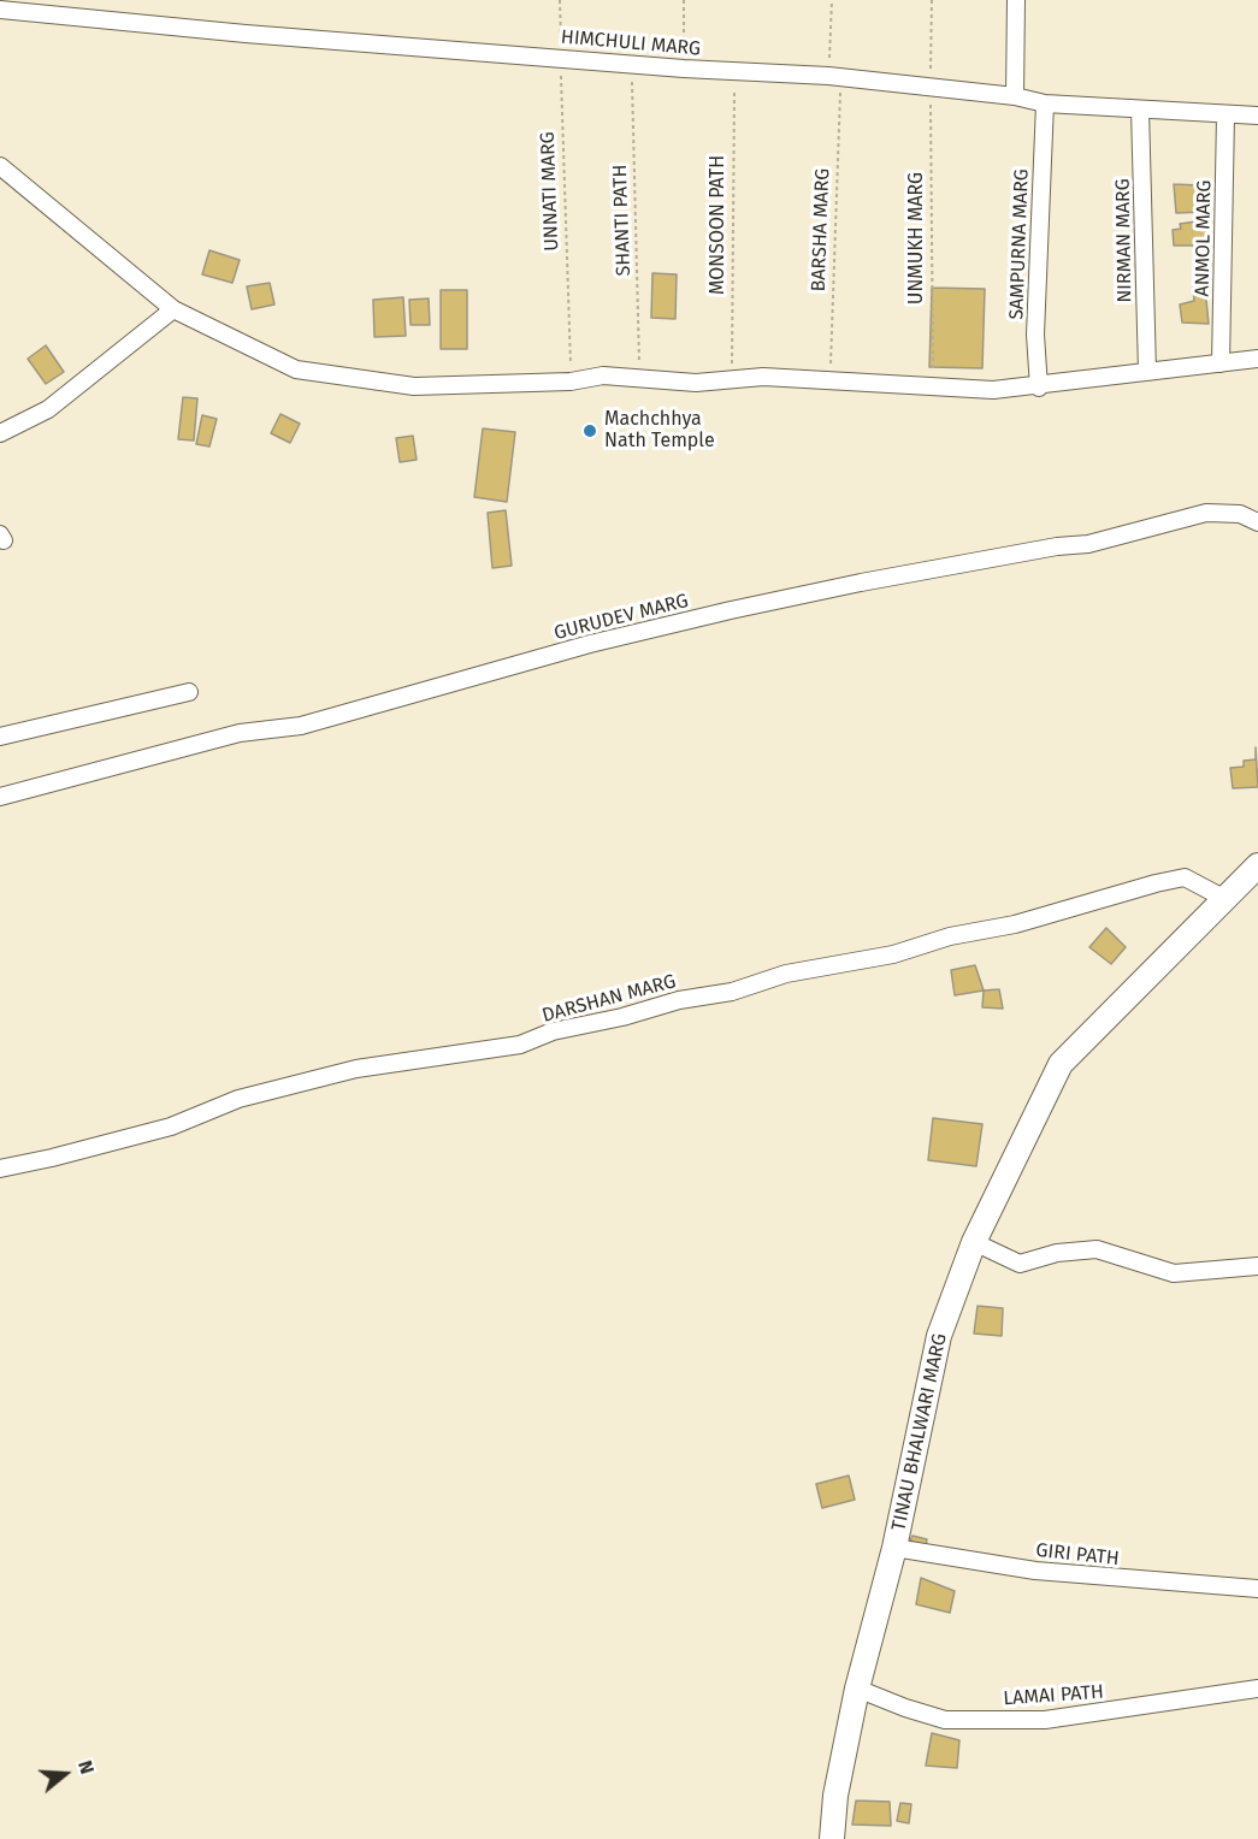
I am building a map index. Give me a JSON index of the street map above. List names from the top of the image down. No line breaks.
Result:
{"streets":{"street":["HIMCHULI MARG","ANMOL MARG","NIRMAN MARG","SAMPURNA MARG","GURUDEV MARG","DARSHAN MARG","TINAU BHALWARI MARG","GIRI PATH","LAMAI PATH"],"path":["UNNATI MARG","SHANTI PATH","MONSOON PATH","BARSHA MARG","UNMUKH MARG"]},"crossings":[["HIMCHULI MARG","UNNATI MARG"],["HIMCHULI MARG","SHANTI PATH"],["HIMCHULI MARG","MONSOON PATH"],["HIMCHULI MARG","BARSHA MARG"],["HIMCHULI MARG","UNMUKH MARG"],["HIMCHULI MARG","ANMOL MARG"],["HIMCHULI MARG","NIRMAN MARG"],["HIMCHULI MARG","SAMPURNA MARG"],["DARSHAN MARG","TINAU BHALWARI MARG"],["TINAU BHALWARI MARG","GIRI PATH"],["TINAU BHALWARI MARG","LAMAI PATH"]],"places":["Machchhya Nath Temple"],"north":"right"}
